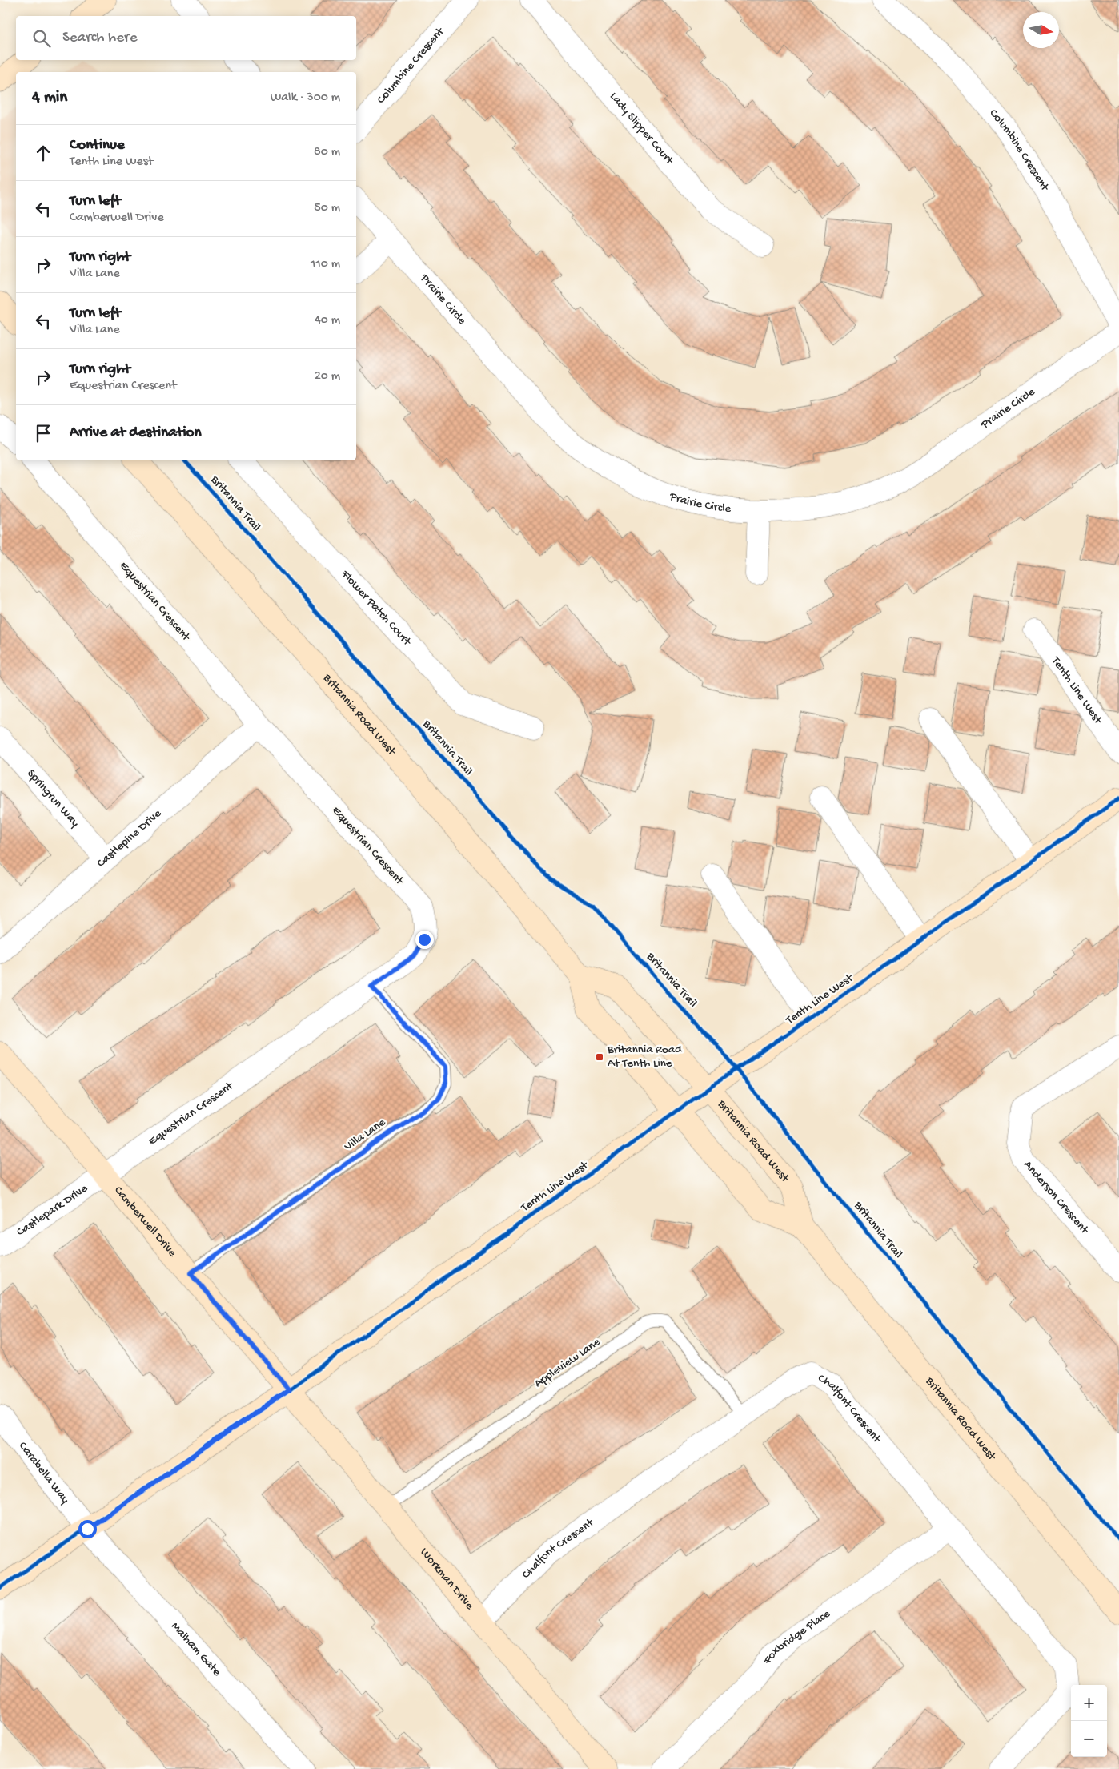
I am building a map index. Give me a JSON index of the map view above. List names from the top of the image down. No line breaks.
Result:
{"streets":{"street":["Columbine Crescent","Lady Slipper Court","Prairie Circle","Equestrian Crescent","Flower Patch Court","Tenth Line West","Britannia Road West","Springrun Way","Castlepine Drive","Anderson Crescent","Castlepark Drive","Camberwell Drive","Chalfont Crescent","Carabella Way","Workman Drive","Foxbridge Place","Malham Gate"],"lane":["Villa Lane","Appleview Lane"],"cycle path":["Britannia Trail"]},"crossings":[["Equestrian Crescent","Castlepine Drive"],["Equestrian Crescent","Villa Lane"],["Equestrian Crescent","Castlepark Drive"],["Equestrian Crescent","Camberwell Drive"],["Tenth Line West","Britannia Road West"],["Tenth Line West","Camberwell Drive"],["Tenth Line West","Carabella Way"],["Tenth Line West","Workman Drive"],["Tenth Line West","Malham Gate"],["Springrun Way","Castlepine Drive"],["Villa Lane","Camberwell Drive"],["Castlepark Drive","Camberwell Drive"],["Camberwell Drive","Workman Drive"],["Appleview Lane","Chalfont Crescent"],["Appleview Lane","Workman Drive"],["Chalfont Crescent","Workman Drive"],["Chalfont Crescent","Foxbridge Place"],["Carabella Way","Malham Gate"]],"places":{"transit":["Britannia Road At Tenth Line"]},"north":"right","page":{"search":"Search here","heading":["4 min","Walk · 300 m"],"list":[["Continue","Tenth Line West","80 m"],["Turn left","Camberwell Drive","50 m"],["Turn right","Villa Lane","110 m"],["Turn left","Villa Lane","40 m"],["Turn right","Equestrian Crescent","20 m"],"Arrive at destination"],"map_buttons":["+","−"]}}
